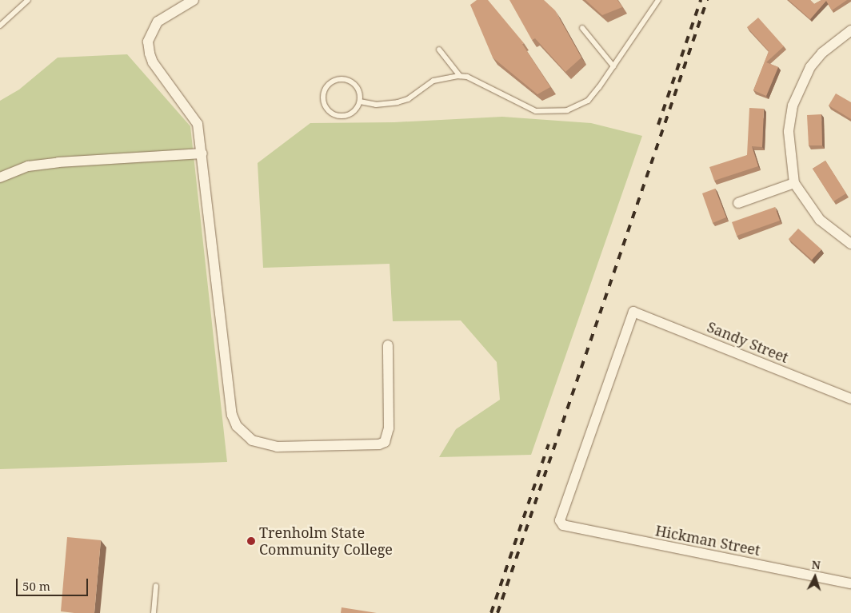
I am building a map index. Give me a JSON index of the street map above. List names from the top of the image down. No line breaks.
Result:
{"streets":{"street":["Sandy Street","Hickman Street"]},"crossings":[["Sandy Street","Hickman Street"]],"places":["Trenholm State Community College"],"scale_bar":"50 m","north":"top"}
